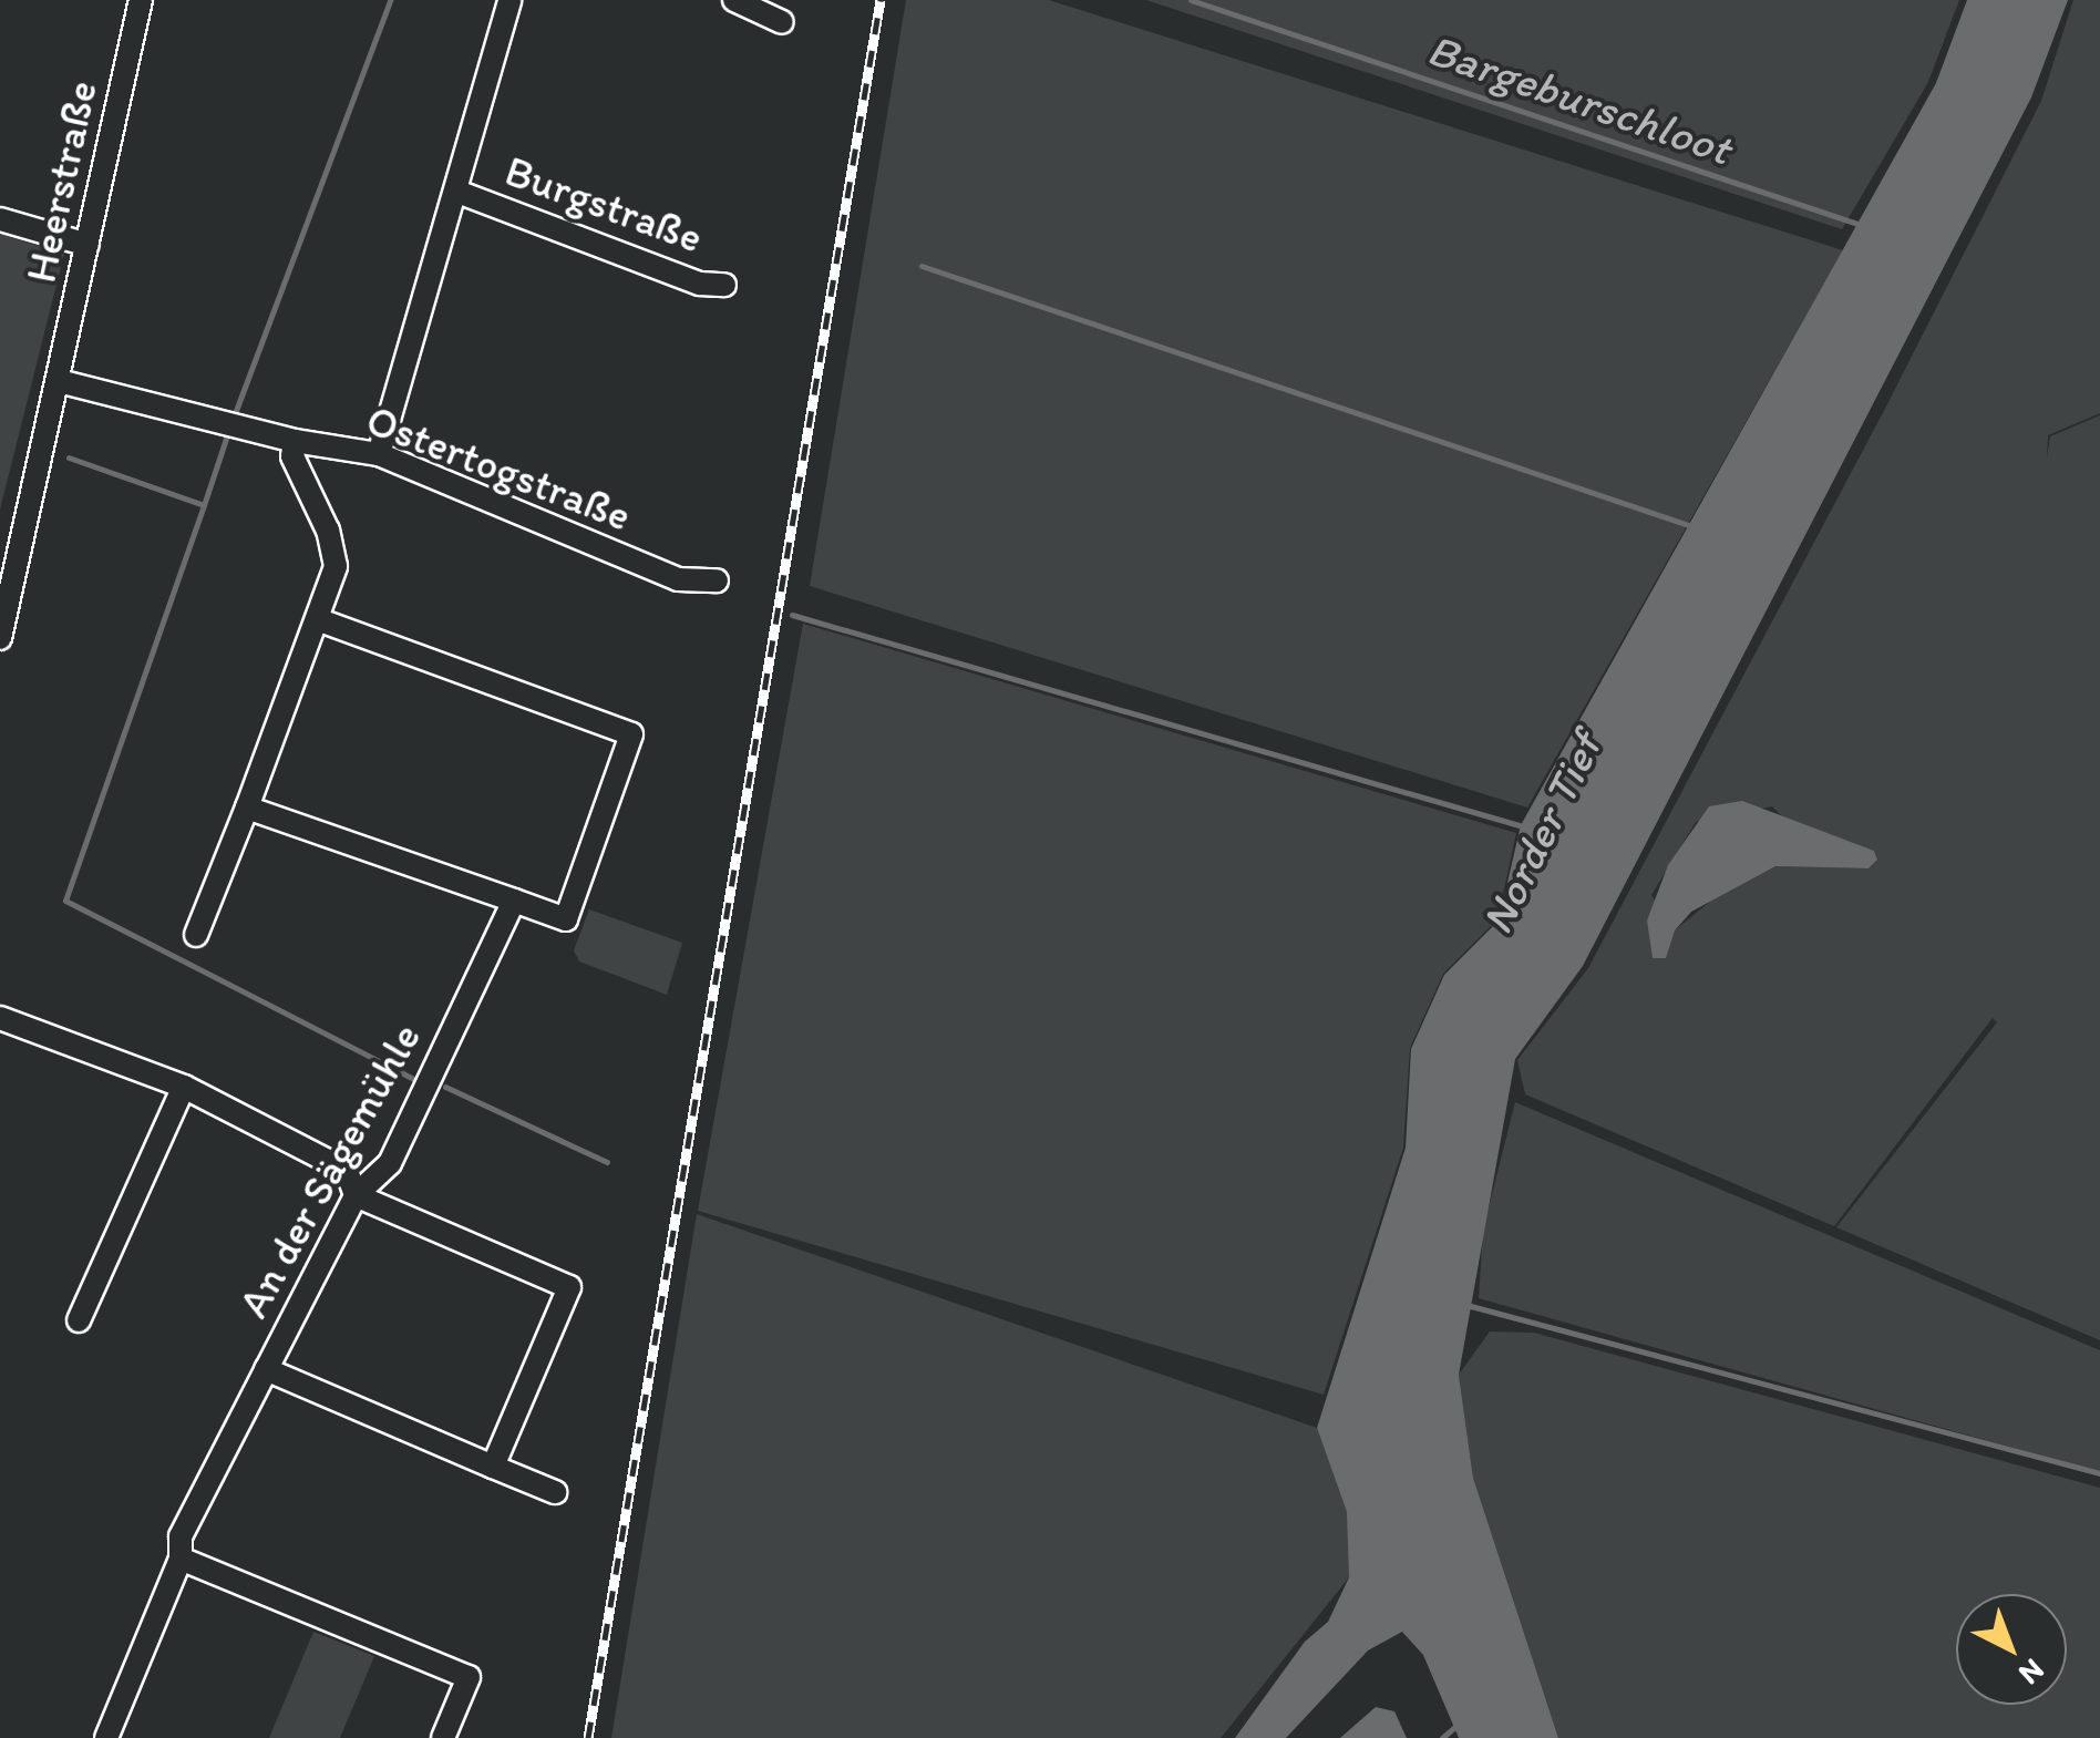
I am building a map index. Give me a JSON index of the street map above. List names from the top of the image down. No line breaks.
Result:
{"streets":{"street":["Heerstraße","Burgstraße","Ostertogstraße","An der Sägemühle"]},"crossings":[["Heerstraße","Ostertogstraße"]],"water":["Bargeburschloot","Norder Tief"],"north":"bottom right"}
